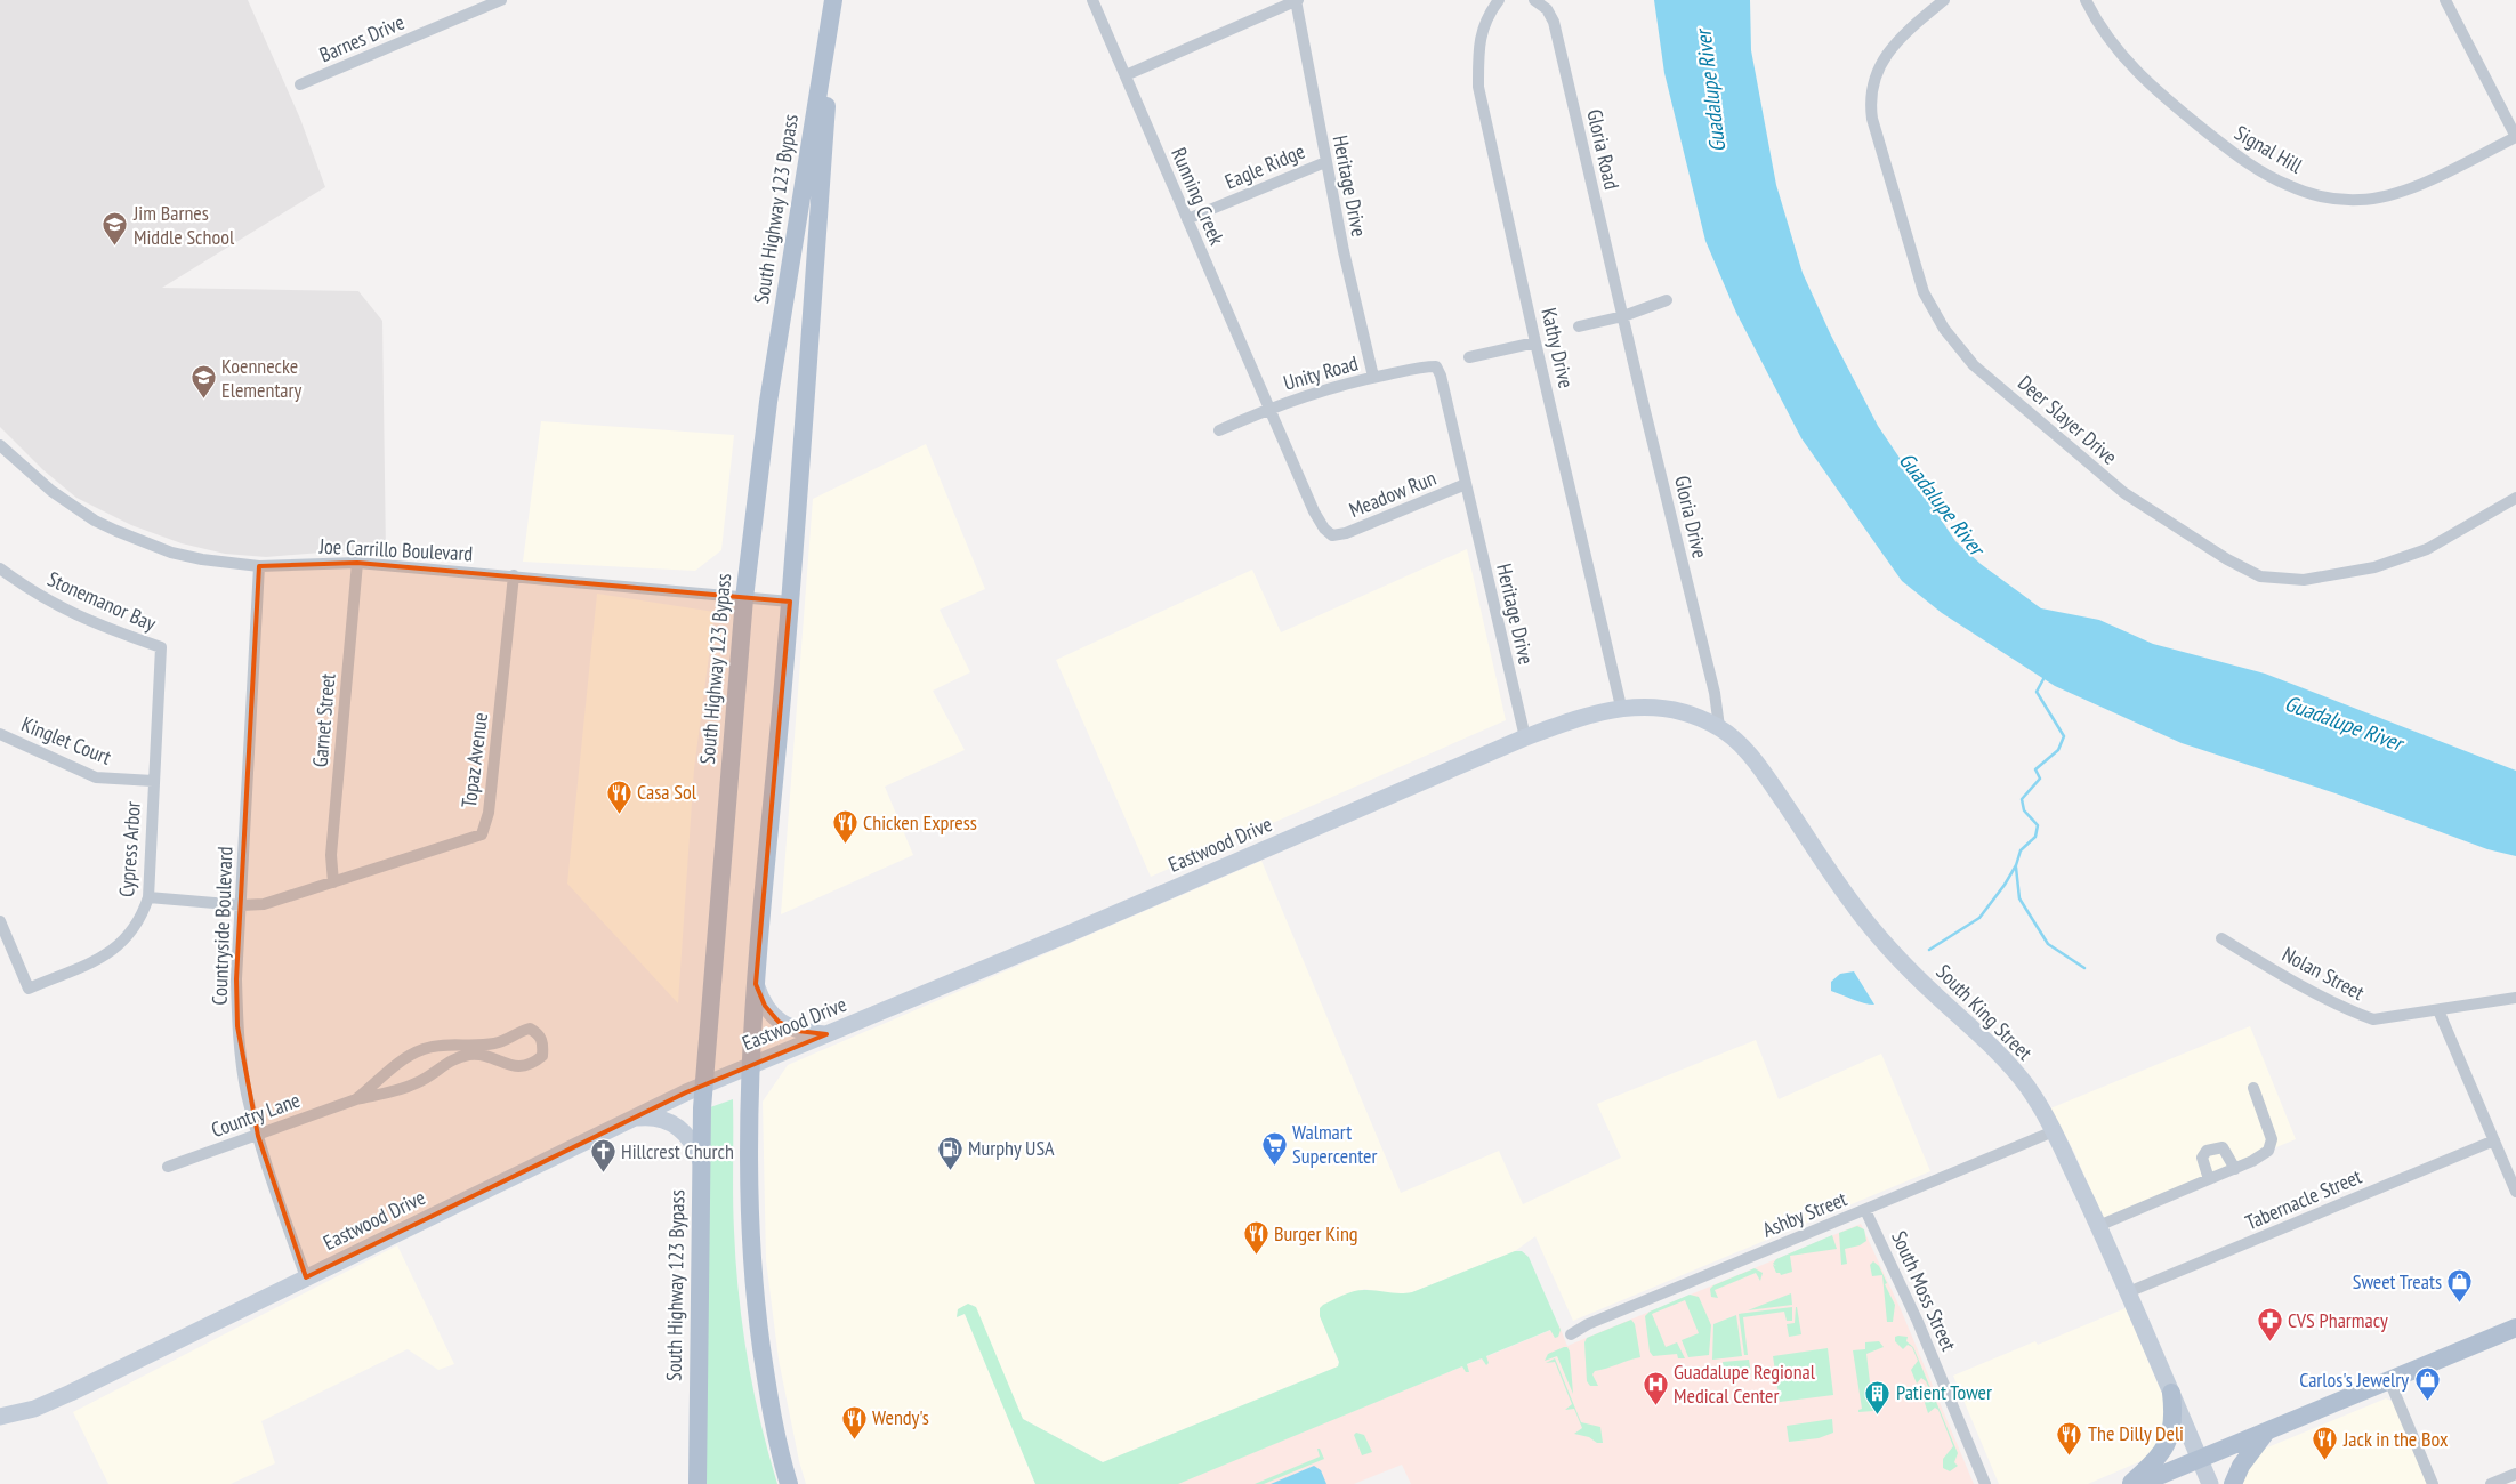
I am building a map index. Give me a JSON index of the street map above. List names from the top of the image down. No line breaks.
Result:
{"streets":{"main road":["South Highway 123 Bypass","Eastwood Drive","South King Street"],"street":["Barnes Drive","Gloria Road","Signal Hill","Eagle Ridge","Heritage Drive","Running Creek","Kathy Drive","Unity Road","Deer Slayer Drive","Meadow Run","Gloria Drive","Joe Carrillo Boulevard","Stonemanor Bay","Garnet Street","Kinglet Court","Topaz Avenue","Cypress Arbor","Countryside Boulevard","Nolan Street","Country Lane","Tabernacle Street","Ashby Street","South Moss Street"]},"crossings":[["Gloria Road","Gloria Drive"],["Eagle Ridge","Heritage Drive"],["Eagle Ridge","Running Creek"],["Heritage Drive","Unity Road"],["Heritage Drive","Meadow Run"],["Heritage Drive","Eastwood Drive"],["Running Creek","Unity Road"],["Running Creek","Meadow Run"],["South Highway 123 Bypass","Joe Carrillo Boulevard"],["South Highway 123 Bypass","Eastwood Drive"],["Kathy Drive","Eastwood Drive"],["Kathy Drive","South King Street"],["Gloria Drive","South King Street"],["Joe Carrillo Boulevard","Garnet Street"],["Joe Carrillo Boulevard","Topaz Avenue"],["Joe Carrillo Boulevard","Countryside Boulevard"],["Stonemanor Bay","Cypress Arbor"],["Garnet Street","Topaz Avenue"],["Kinglet Court","Cypress Arbor"],["Topaz Avenue","Cypress Arbor"],["Topaz Avenue","Countryside Boulevard"],["Eastwood Drive","Countryside Boulevard"],["Eastwood Drive","South King Street"],["Countryside Boulevard","Country Lane"],["South King Street","Tabernacle Street"],["South King Street","Ashby Street"],["Ashby Street","South Moss Street"]],"water":["Guadalupe River"],"places":{"school or university":["Jim Barnes Middle School","Koennecke Elementary"],"restaurant":["Casa Sol","Chicken Express","Burger King","Wendy's","The Dilly Deli","Jack in the Box"],"supermarket":["Walmart Supercenter"],"fuel station":["Murphy USA"],"church":["Hillcrest Church"],"shop":["Sweet Treats","Carlos's Jewelry"],"pharmacy":["CVS Pharmacy"],"hospital":["Guadalupe Regional Medical Center"],"building":["Patient Tower"]}}
